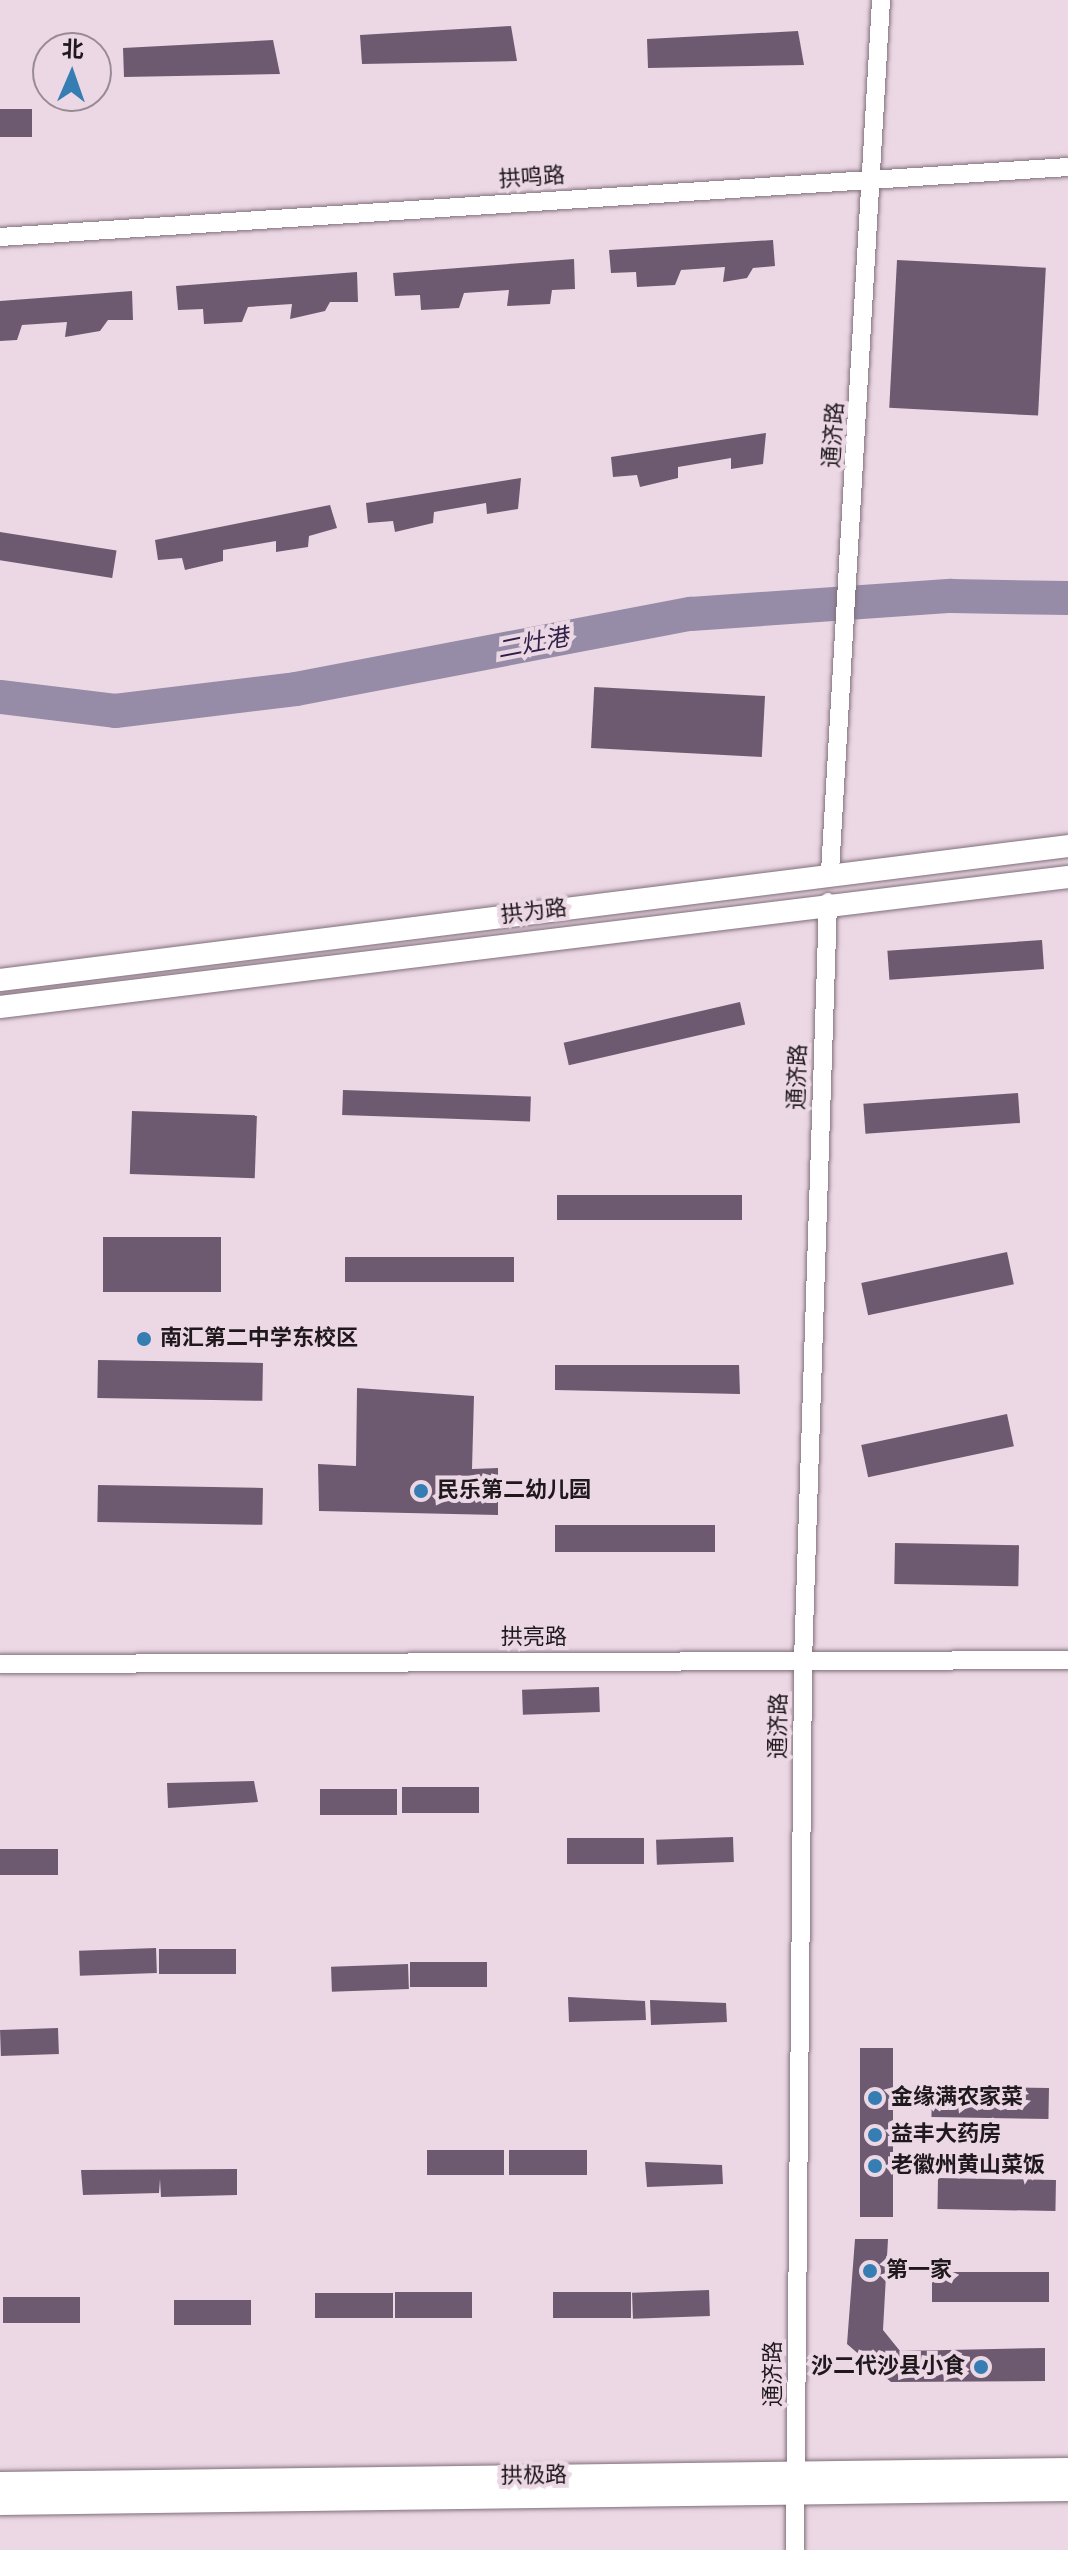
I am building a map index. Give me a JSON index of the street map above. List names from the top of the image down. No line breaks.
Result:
{"streets":{"main road":["拱为路","拱极路"],"street":["拱鸣路","通济路","拱亮路"]},"crossings":[["拱鸣路","通济路"],["通济路","拱为路"],["通济路","拱亮路"],["通济路","拱极路"]],"water":["二灶港"],"places":["南汇第二中学东校区","民乐第二幼儿园","金缘满农家菜","益丰大药房","老徽州黄山菜饭","第一家","沙二代沙县小食"],"north":"top"}
